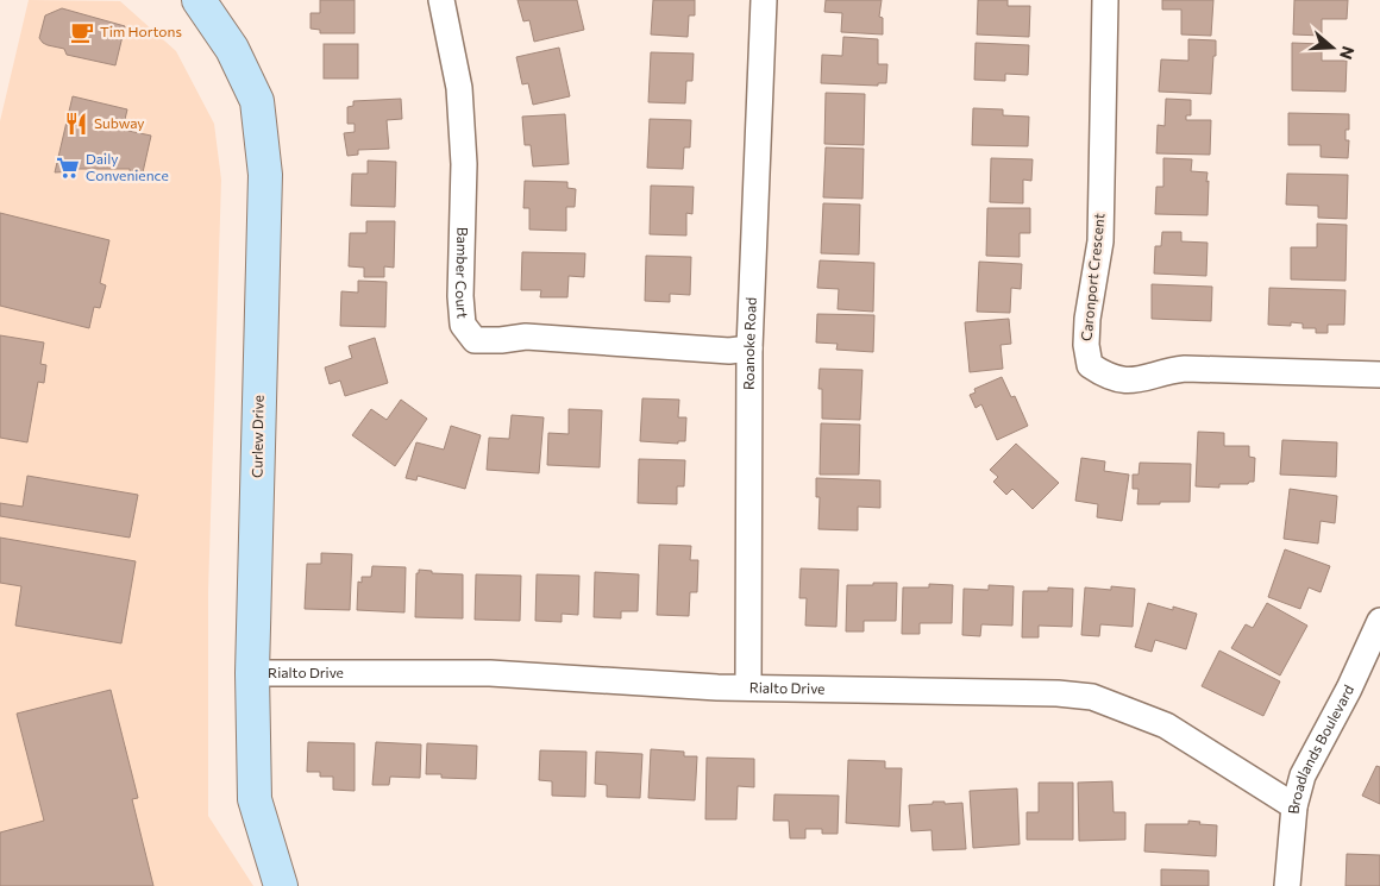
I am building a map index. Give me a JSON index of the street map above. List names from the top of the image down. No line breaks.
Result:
{"streets":{"street":["Bamber Court","Caronport Crescent","Roanoke Road","Curlew Drive","Rialto Drive","Broadlands Boulevard"]},"crossings":[["Bamber Court","Roanoke Road"],["Roanoke Road","Rialto Drive"],["Curlew Drive","Rialto Drive"],["Rialto Drive","Broadlands Boulevard"]],"places":{"cafe":["Tim Hortons"],"restaurant":["Subway"],"supermarket":["Daily Convenience"]},"north":"right"}
